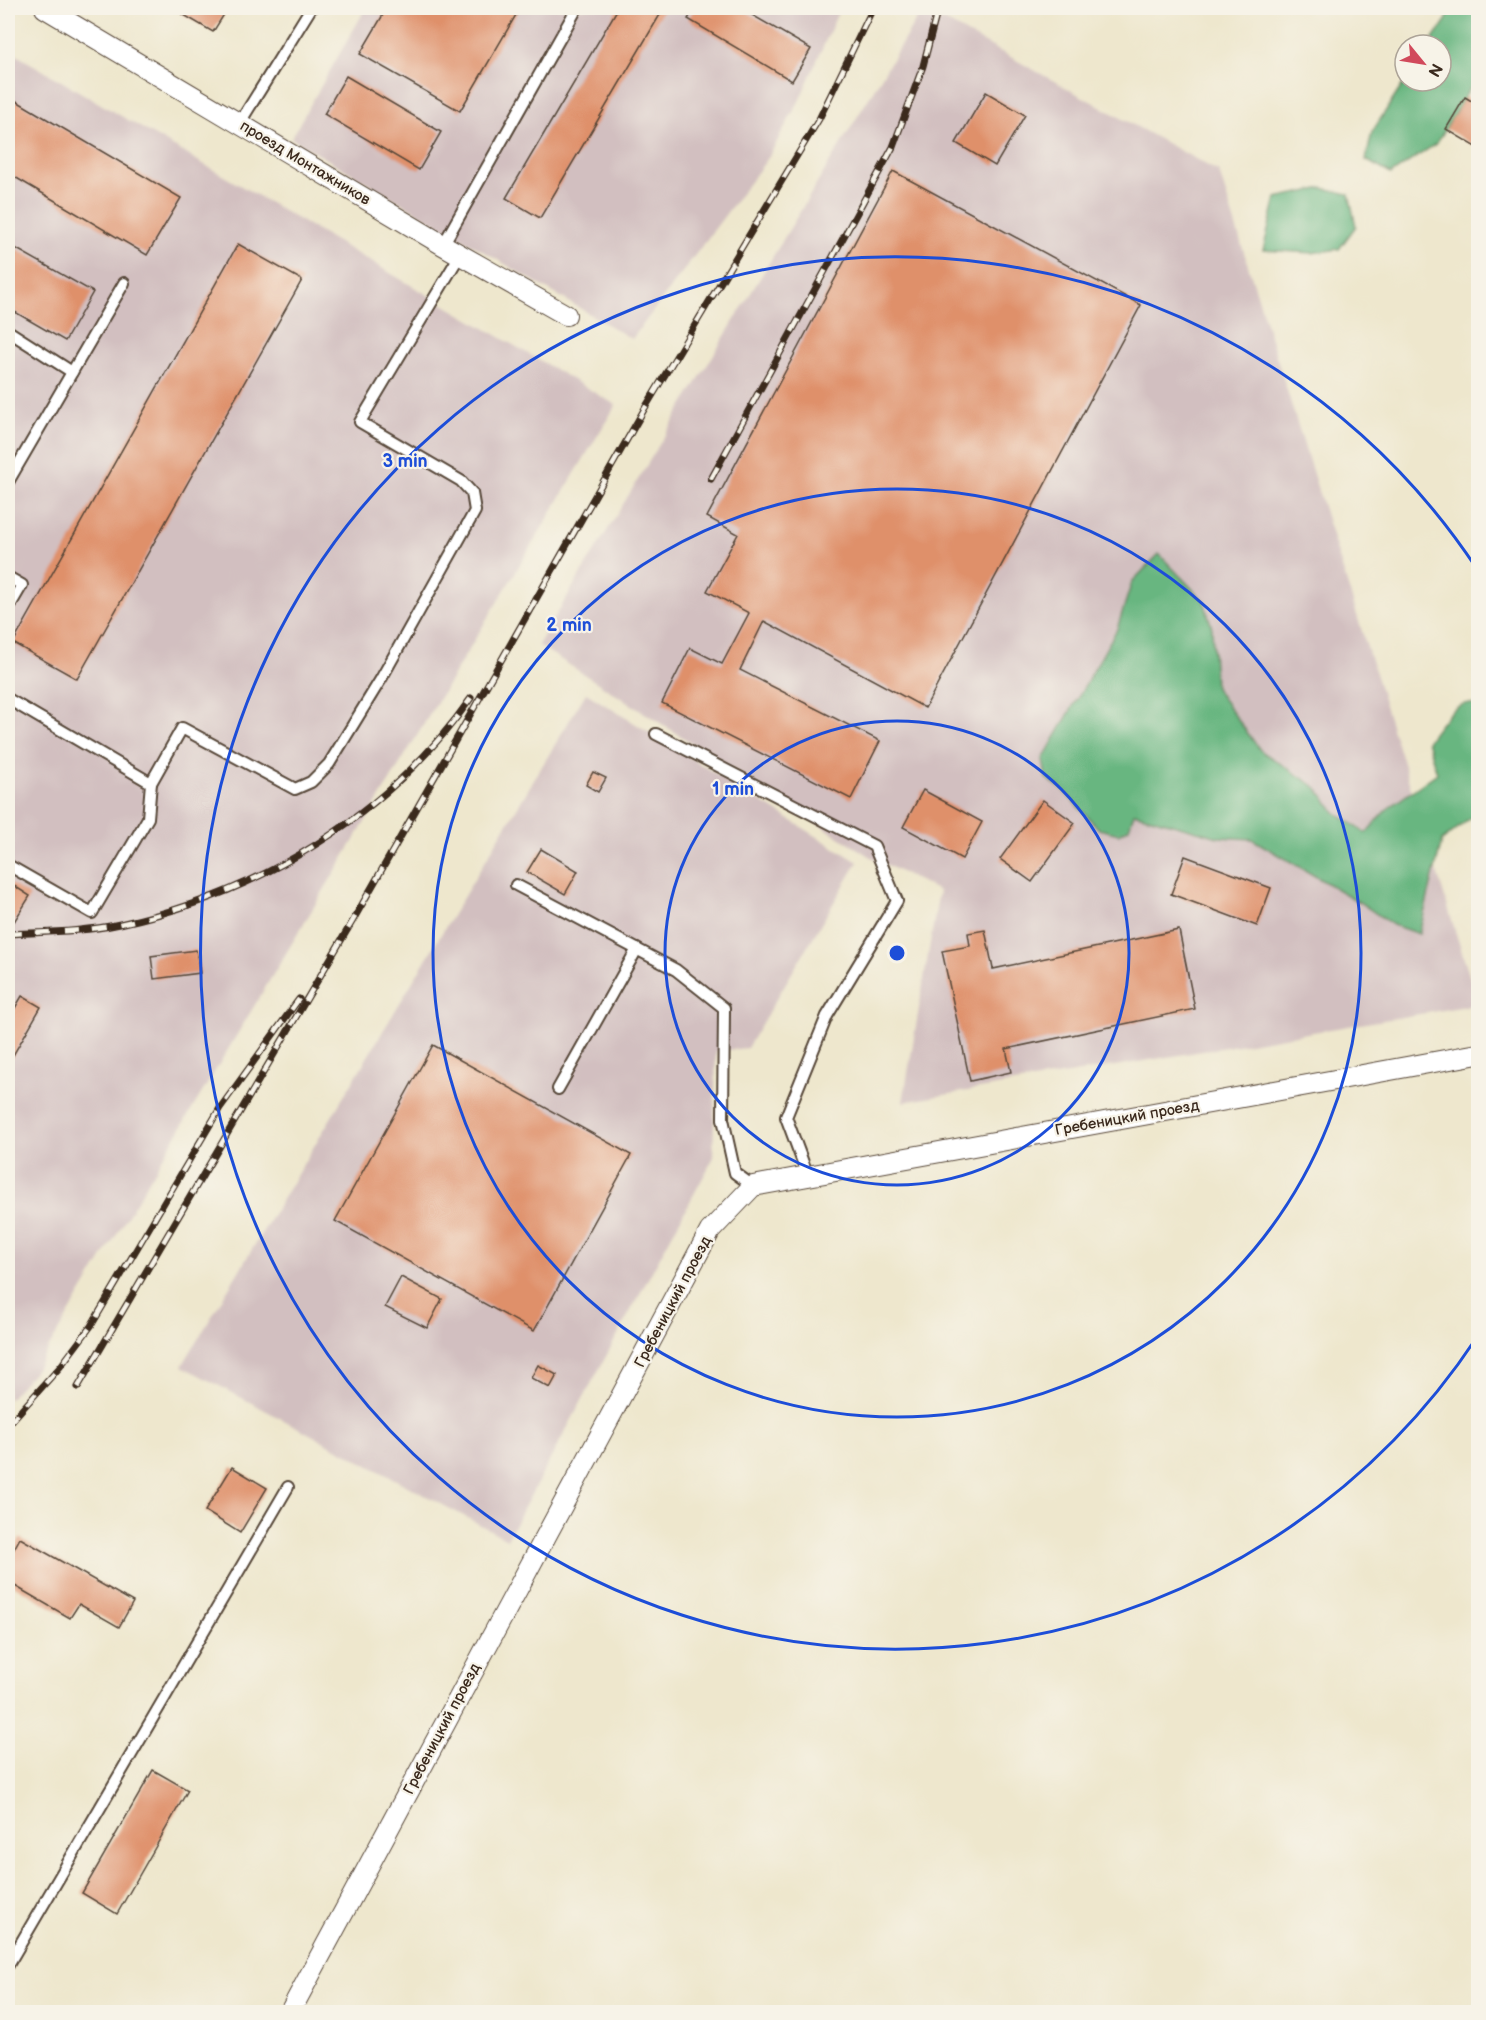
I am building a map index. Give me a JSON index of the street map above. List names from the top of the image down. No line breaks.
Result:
{"streets":{"street":["проезд Монтажников","Гребеницкий проезд"]},"north":"bottom right","rings":["3 min","2 min","1 min"]}
